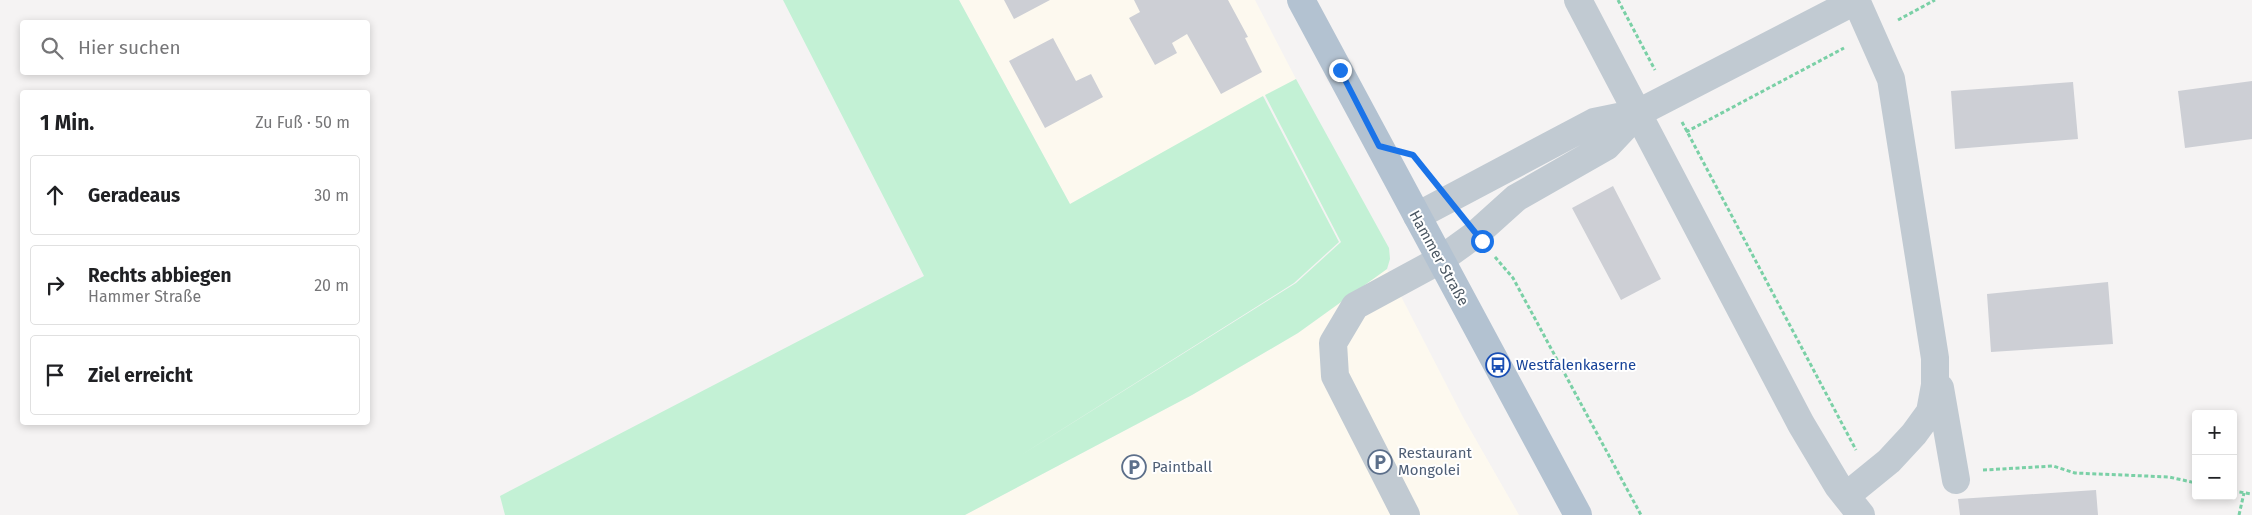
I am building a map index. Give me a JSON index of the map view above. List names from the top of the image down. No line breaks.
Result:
{"streets":{"main road":["Hammer Straße"]},"places":{"bus stop":["Westfalenkaserne"],"parking":["Restaurant Mongolei","Paintball"]},"page":{"search":"Hier suchen","heading":["1 Min.","Zu Fuß · 50 m"],"list":[["Geradeaus","30 m"],["Rechts abbiegen","Hammer Straße","20 m"],"Ziel erreicht"],"map_buttons":["+","−"]}}
